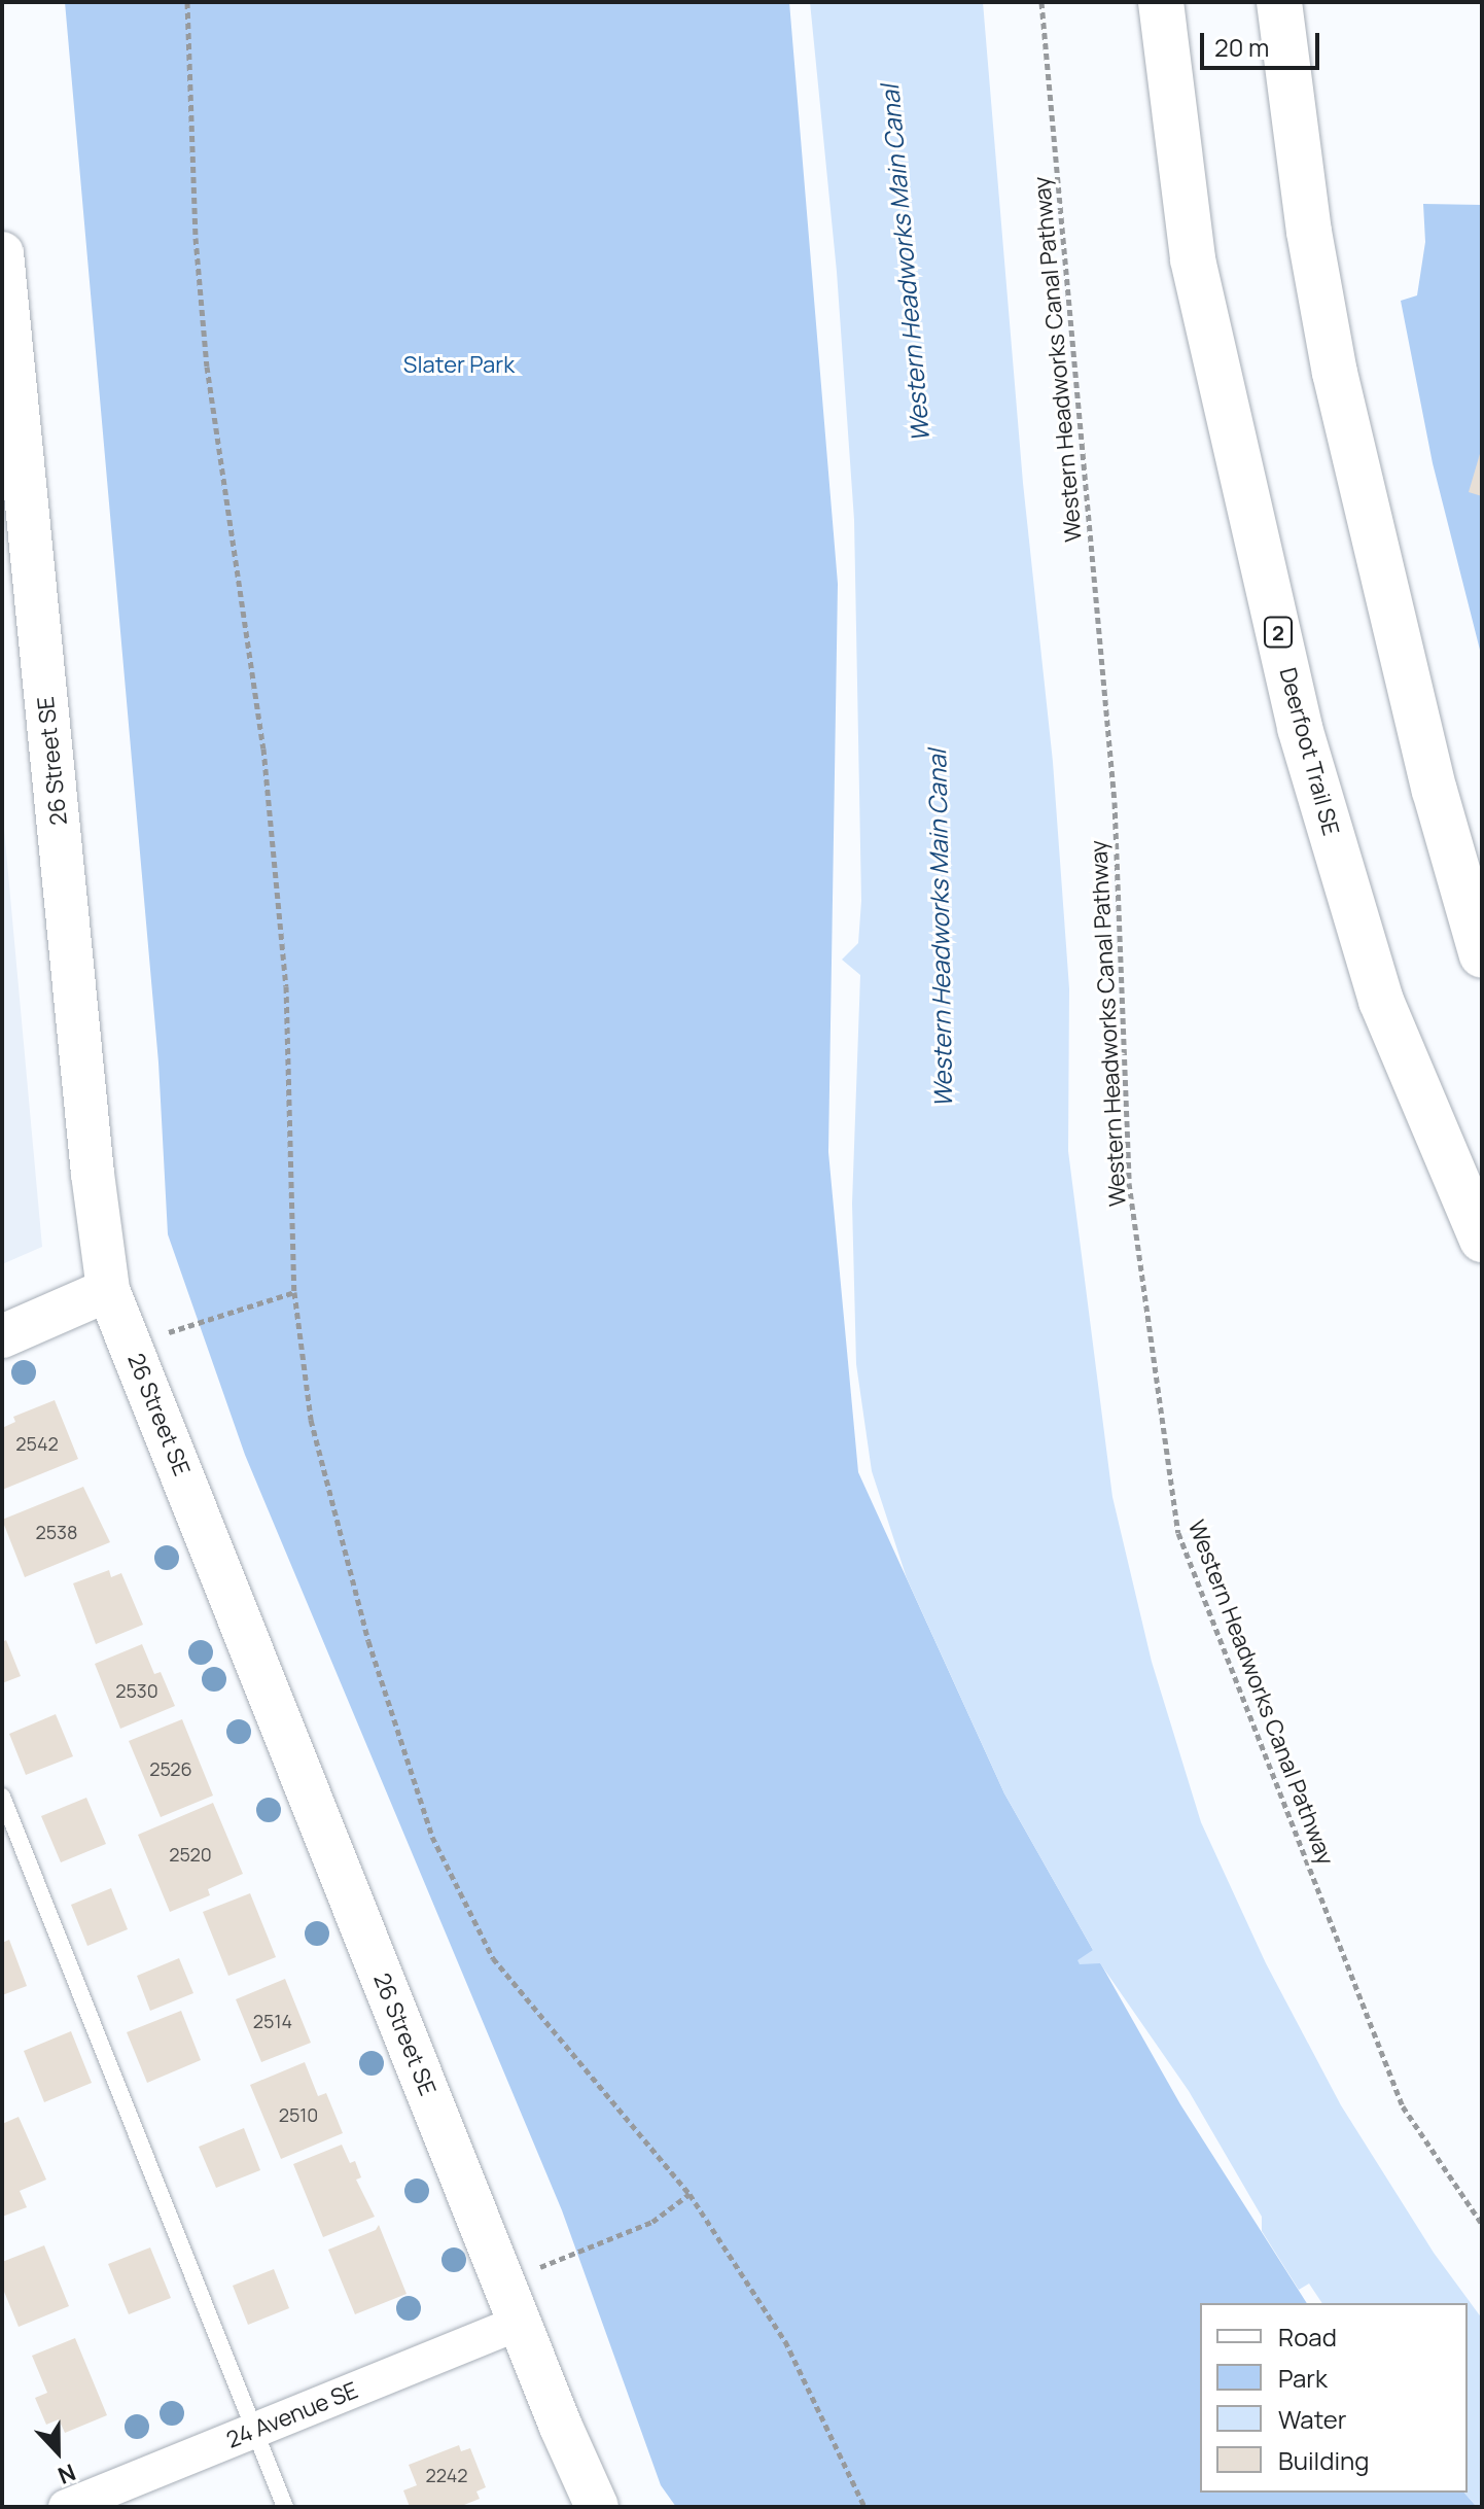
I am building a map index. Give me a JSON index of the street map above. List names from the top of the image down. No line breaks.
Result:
{"streets":{"highway":["2","Deerfoot Trail SE"],"street":["26 Street SE","24 Avenue SE"],"path":["Western Headworks Canal Pathway"]},"crossings":[["26 Street SE","24 Avenue SE"]],"water":["Western Headworks Main Canal"],"parks":["Slater Park"],"house_numbers":["2542","2538","2530","2526","2520","2514","2510","2242"],"legend":["Road","Park","Water","Building"],"scale_bar":"20 m","north":"bottom"}
